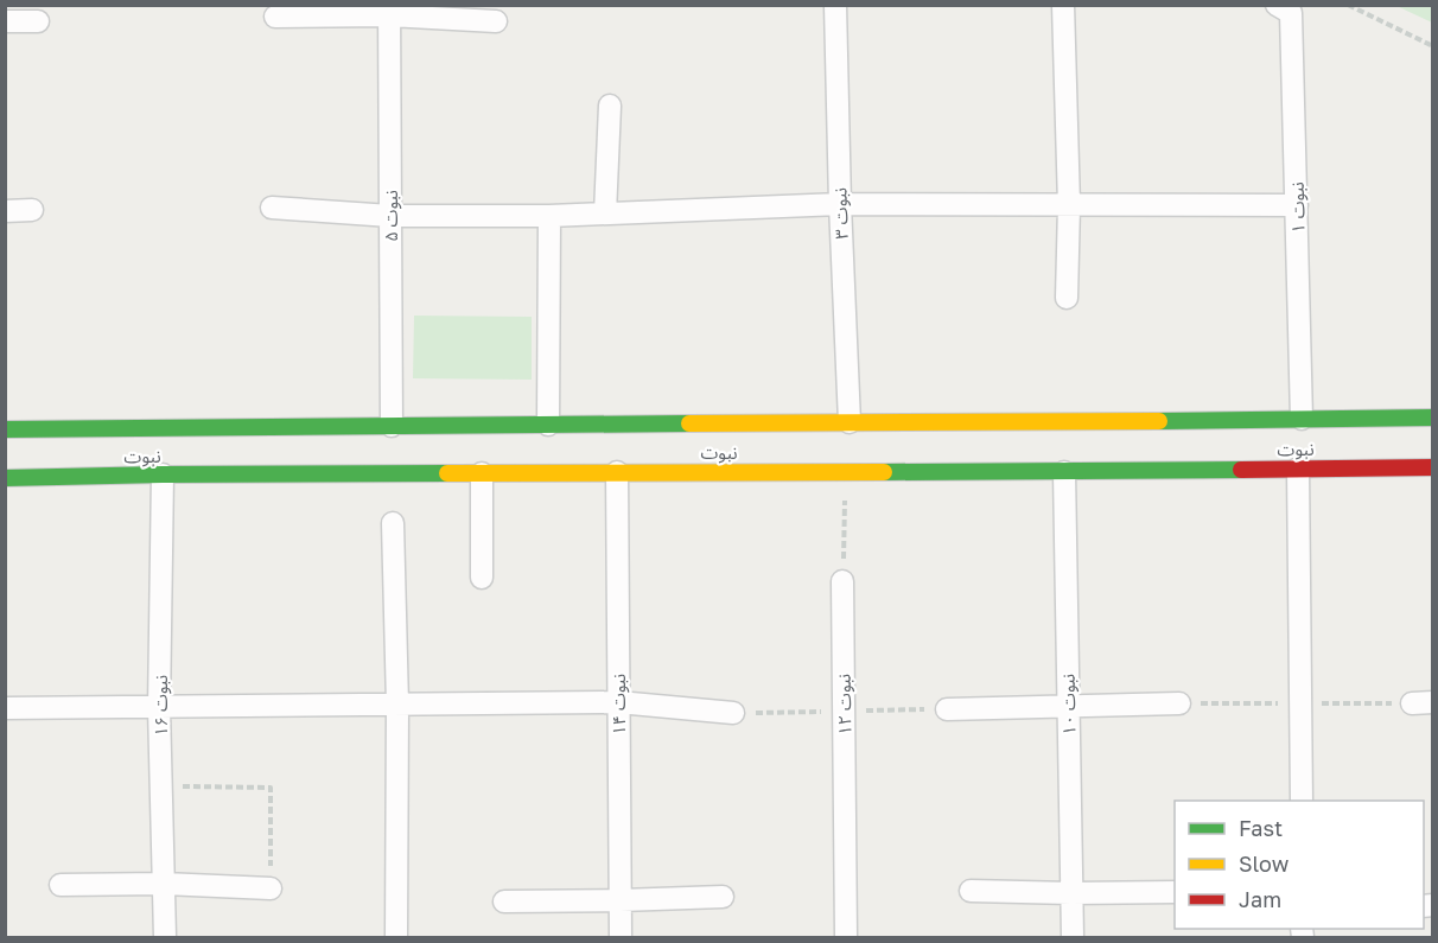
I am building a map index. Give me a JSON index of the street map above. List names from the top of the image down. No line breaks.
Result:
{"streets":{"main road":["نبوت"],"street":["نبوت ۱","نبوت ۳","نبوت ۵","نبوت ۱۴","نبوت ۱۲","نبوت ۱۰","نبوت ۱۶"]},"crossings":[["نبوت ۱","نبوت"],["نبوت ۳","نبوت"],["نبوت ۵","نبوت"],["نبوت","نبوت ۱۴"],["نبوت","نبوت ۱۰"],["نبوت","نبوت ۱۶"]],"legend":["Fast","Slow","Jam"]}
